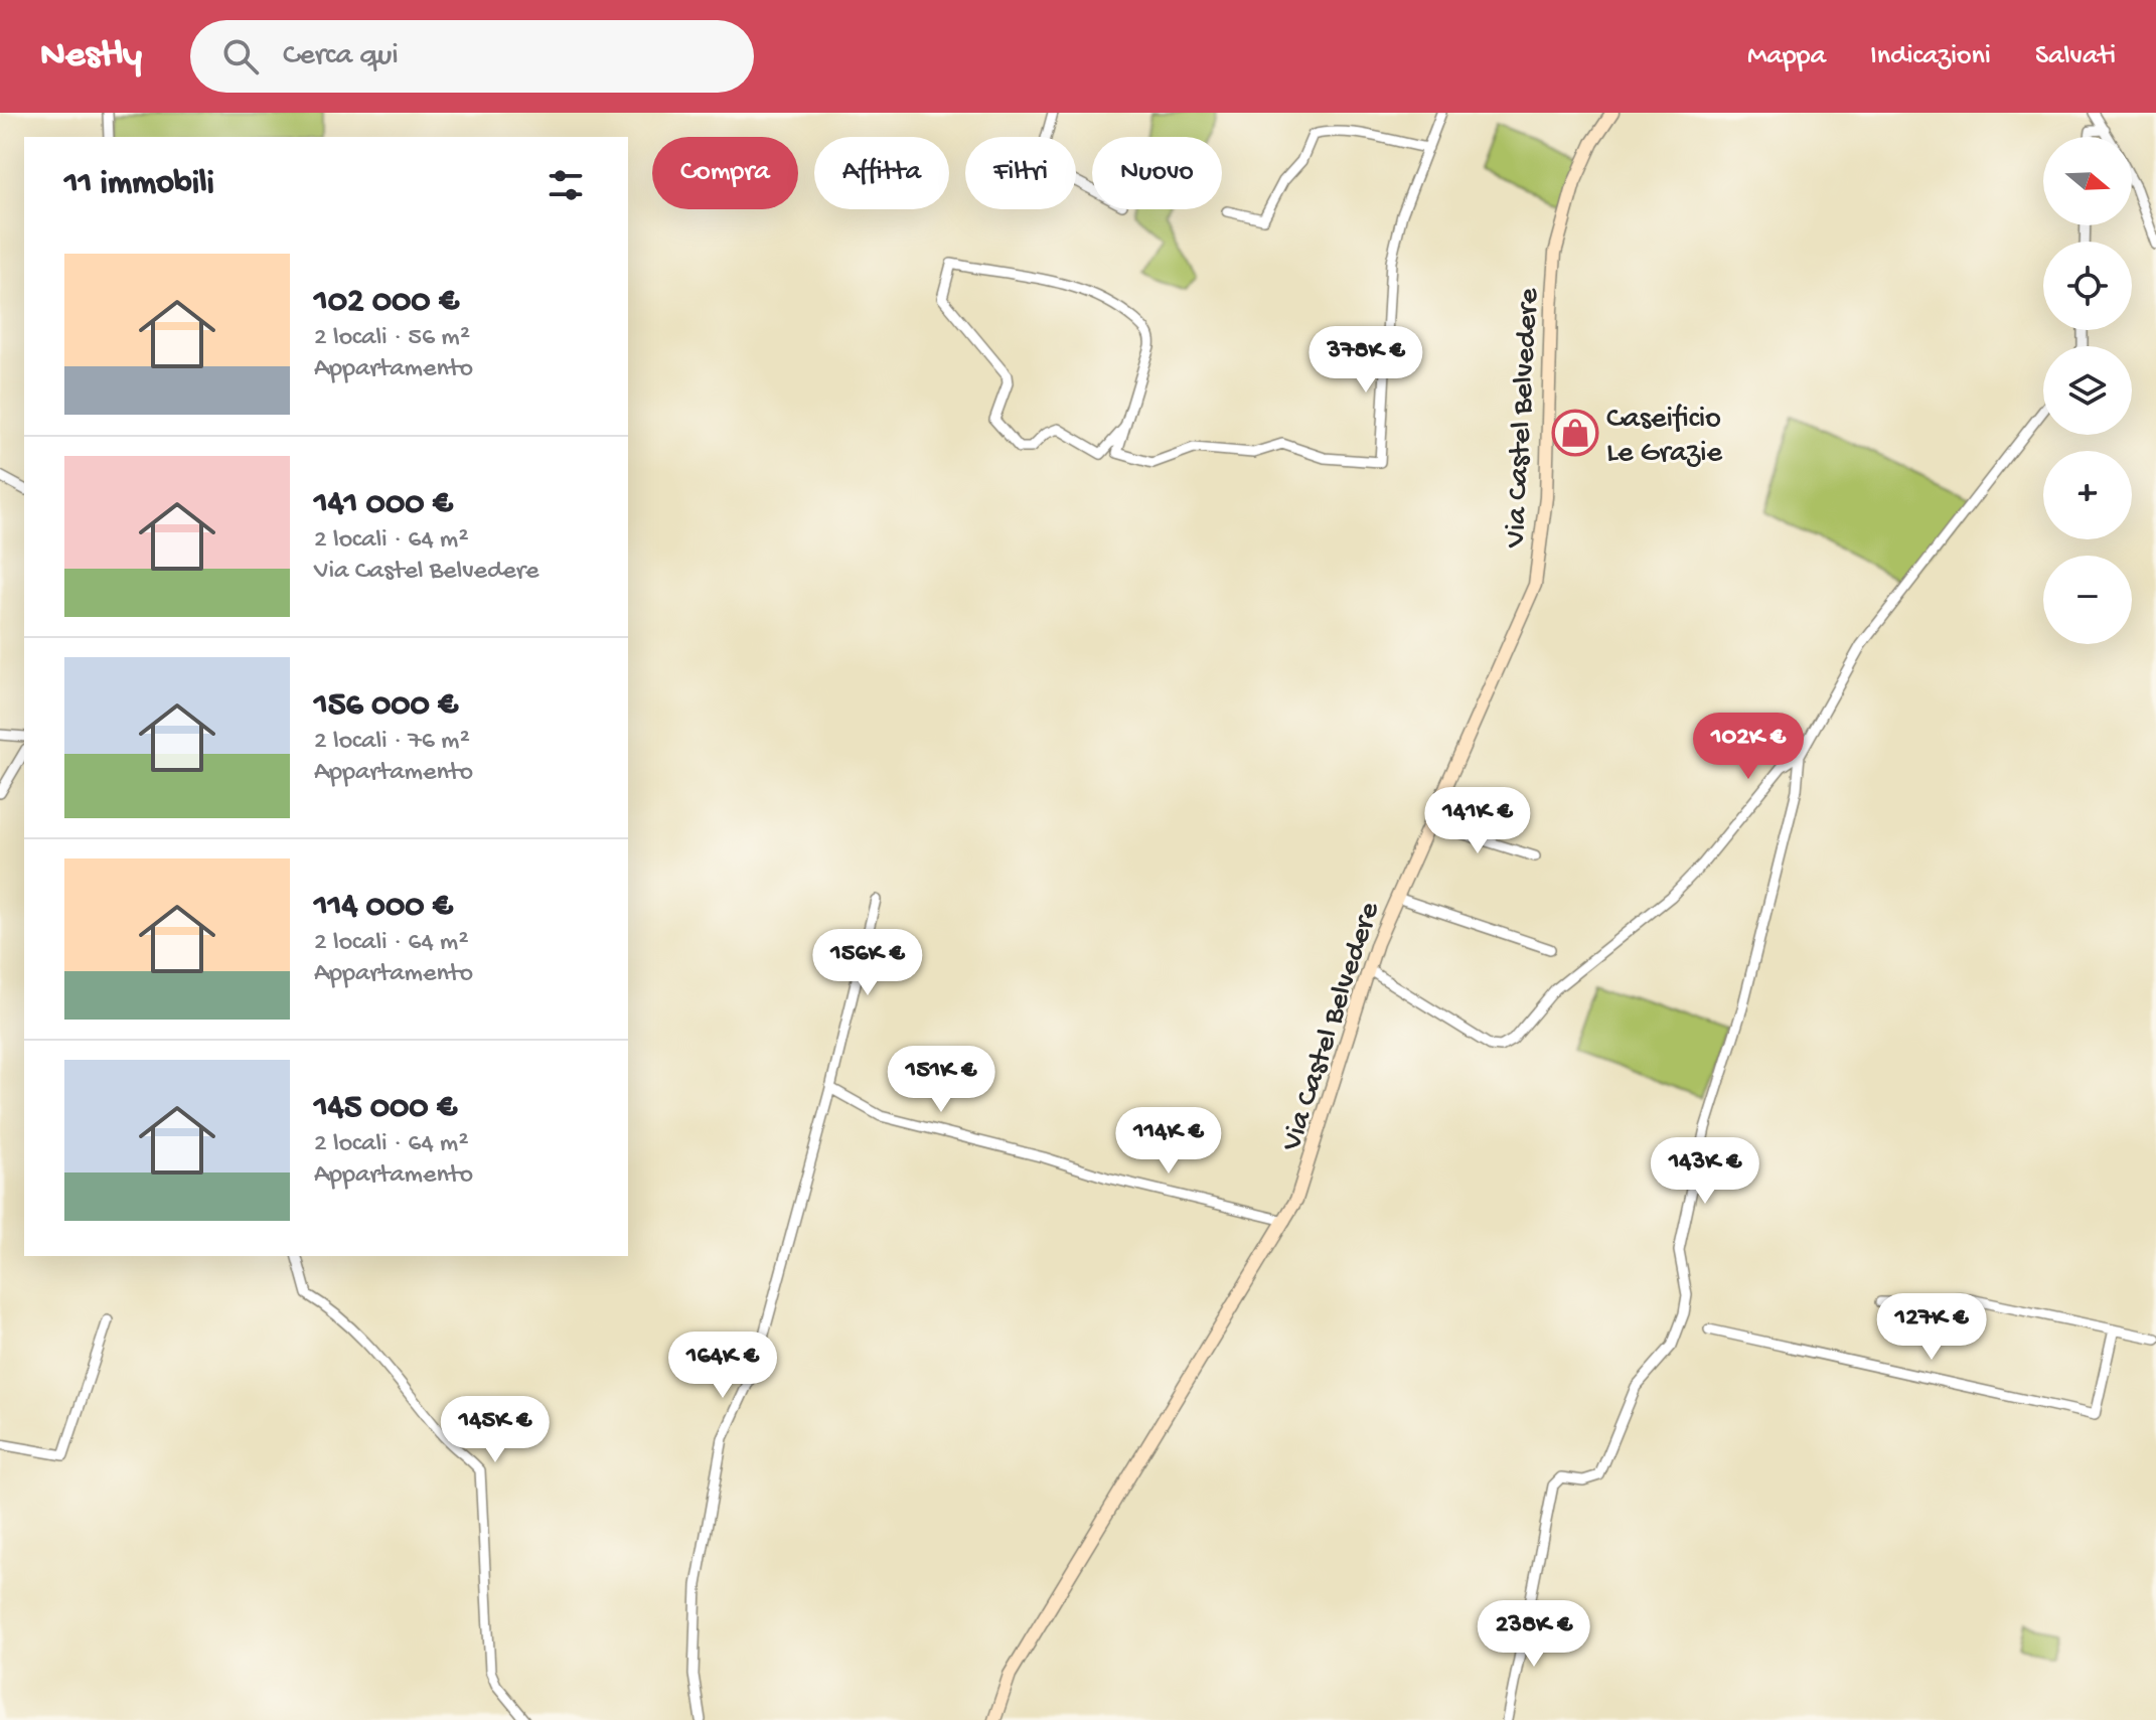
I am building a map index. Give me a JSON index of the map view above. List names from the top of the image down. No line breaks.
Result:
{"streets":{"street":["Via Castel Belvedere"]},"places":{"shop":["Caseificio Le Grazie"]},"north":"right","page":{"header":"Nestly","search":"Cerca qui","nav":["Mappa","Indicazioni","Salvati"],"map_buttons":["+","−"],"chip":["Compra","Affitta","Filtri","Nuovo"],"heading":"11 immobili","list":[{"name":"102 000 €","note":"2 locali · 56 m² · Appartamento"},{"name":"141 000 €","note":"2 locali · 64 m² · Via Castel Belvedere"},{"name":"156 000 €","note":"2 locali · 76 m² · Appartamento"},{"name":"114 000 €","note":"2 locali · 64 m² · Appartamento"},{"name":"145 000 €","note":"2 locali · 64 m² · Appartamento"}],"price":["378K €","102K €","141K €","156K €","151K €","114K €","143K €","127K €","164K €","145K €","238K €"]}}
